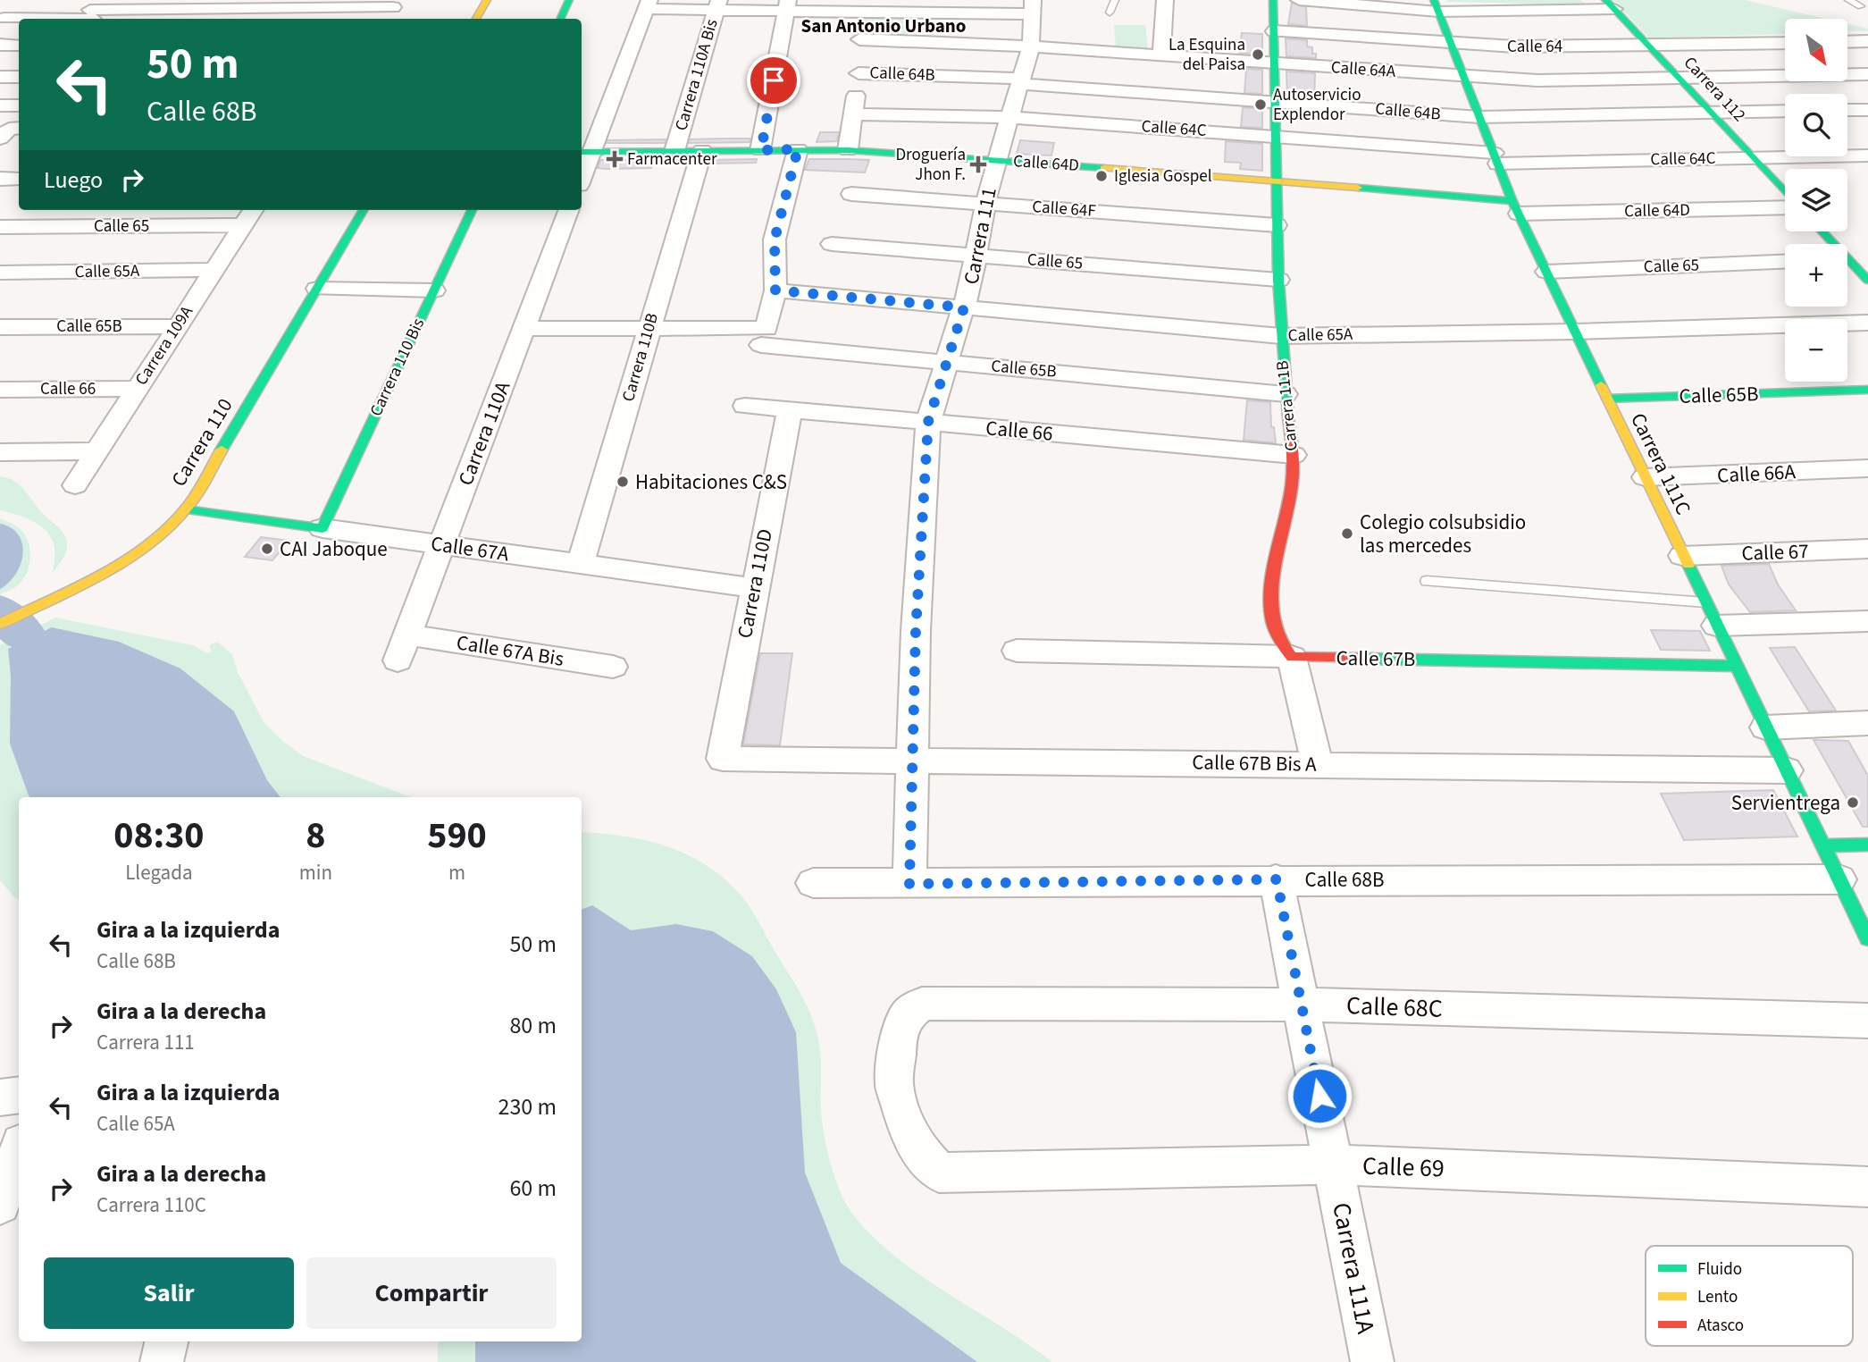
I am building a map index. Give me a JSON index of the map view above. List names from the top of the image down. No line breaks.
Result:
{"streets":{"street":["Calle 64","Calle 64A","Calle 64B","Carrera 110A Bis","Carrera 112","Calle 64C","Calle 64D","Calle 64F","Calle 65","Carrera 111","Calle 65A","Calle 65B","Carrera 109A","Carrera 110B","Carrera 110 Bis","Calle 66","Carrera 111B","Carrera 110A","Carrera 110","Carrera 111C","Calle 66A","Calle 67A","Calle 67","Carrera 110D","Calle 67A Bis","Calle 67B","Calle 67B Bis A","Calle 68B","Calle 68C","Calle 69","Carrera 111A"]},"crossings":[["Calle 64","Carrera 112"],["Calle 64","Carrera 111B"],["Calle 64","Carrera 111C"],["Calle 64A","Carrera 112"],["Calle 64A","Carrera 111"],["Calle 64A","Carrera 111B"],["Calle 64A","Carrera 111C"],["Calle 64B","Carrera 112"],["Calle 64B","Carrera 111"],["Calle 64B","Carrera 111B"],["Calle 64B","Carrera 111C"],["Carrera 110A Bis","Calle 64D"],["Carrera 112","Calle 64C"],["Calle 64C","Carrera 111"],["Calle 64C","Carrera 111B"],["Calle 64C","Carrera 111C"],["Calle 64D","Carrera 111"],["Calle 64D","Carrera 110B"],["Calle 64D","Carrera 111B"],["Calle 64D","Carrera 111C"],["Calle 64F","Carrera 111"],["Calle 64F","Carrera 111B"],["Calle 65","Carrera 111"],["Calle 65","Carrera 109A"],["Calle 65","Carrera 111B"],["Calle 65","Carrera 111C"],["Carrera 111","Calle 65A"],["Carrera 111","Calle 65B"],["Carrera 111","Calle 66"],["Carrera 111","Calle 67B Bis A"],["Carrera 111","Calle 68B"],["Calle 65A","Carrera 109A"],["Calle 65A","Carrera 111B"],["Calle 65A","Carrera 111C"],["Calle 65B","Carrera 109A"],["Calle 65B","Carrera 110B"],["Calle 65B","Carrera 111B"],["Calle 65B","Carrera 110A"],["Calle 65B","Carrera 111C"],["Carrera 109A","Calle 66"],["Carrera 110B","Calle 67A"],["Carrera 110 Bis","Calle 67A"],["Calle 66","Carrera 111B"],["Calle 66","Carrera 110D"],["Carrera 111B","Calle 67B"],["Carrera 111B","Calle 67B Bis A"],["Carrera 110A","Calle 67A"],["Carrera 110A","Calle 67A Bis"],["Carrera 110","Calle 67A"],["Carrera 111C","Calle 66A"],["Carrera 111C","Calle 67"],["Carrera 111C","Calle 67B"],["Carrera 111C","Calle 67B Bis A"],["Carrera 111C","Calle 68B"],["Calle 67A","Carrera 110D"],["Carrera 110D","Calle 67B Bis A"],["Calle 68B","Carrera 111A"],["Calle 68C","Calle 69"],["Calle 68C","Carrera 111A"],["Calle 69","Carrera 111A"]],"districts":["San Antonio Urbano"],"places":{"other":["La Esquina del Paisa","Autoservicio Explendor","Iglesia Gospel","Habitaciones C&S","Colegio colsubsidio las mercedes","CAI Jaboque","Servientrega"],"health":["Farmacenter","Droguería Jhon F."]},"legend":["Fluido","Lento","Atasco"],"north":"bottom right","page":{"map_buttons":["+","−"],"turn":["50 m","Calle 68B"],"then":"Luego","eta":["08:30","Llegada","8","min","590","m"],"list":[{"name":"Gira a la izquierda","note":"Calle 68B","value":"50 m"},{"name":"Gira a la derecha","note":"Carrera 111","value":"80 m"},{"name":"Gira a la izquierda","note":"Calle 65A","value":"230 m"},{"name":"Gira a la derecha","note":"Carrera 110C","value":"60 m"}],"buttons":["Salir","Compartir"]}}
